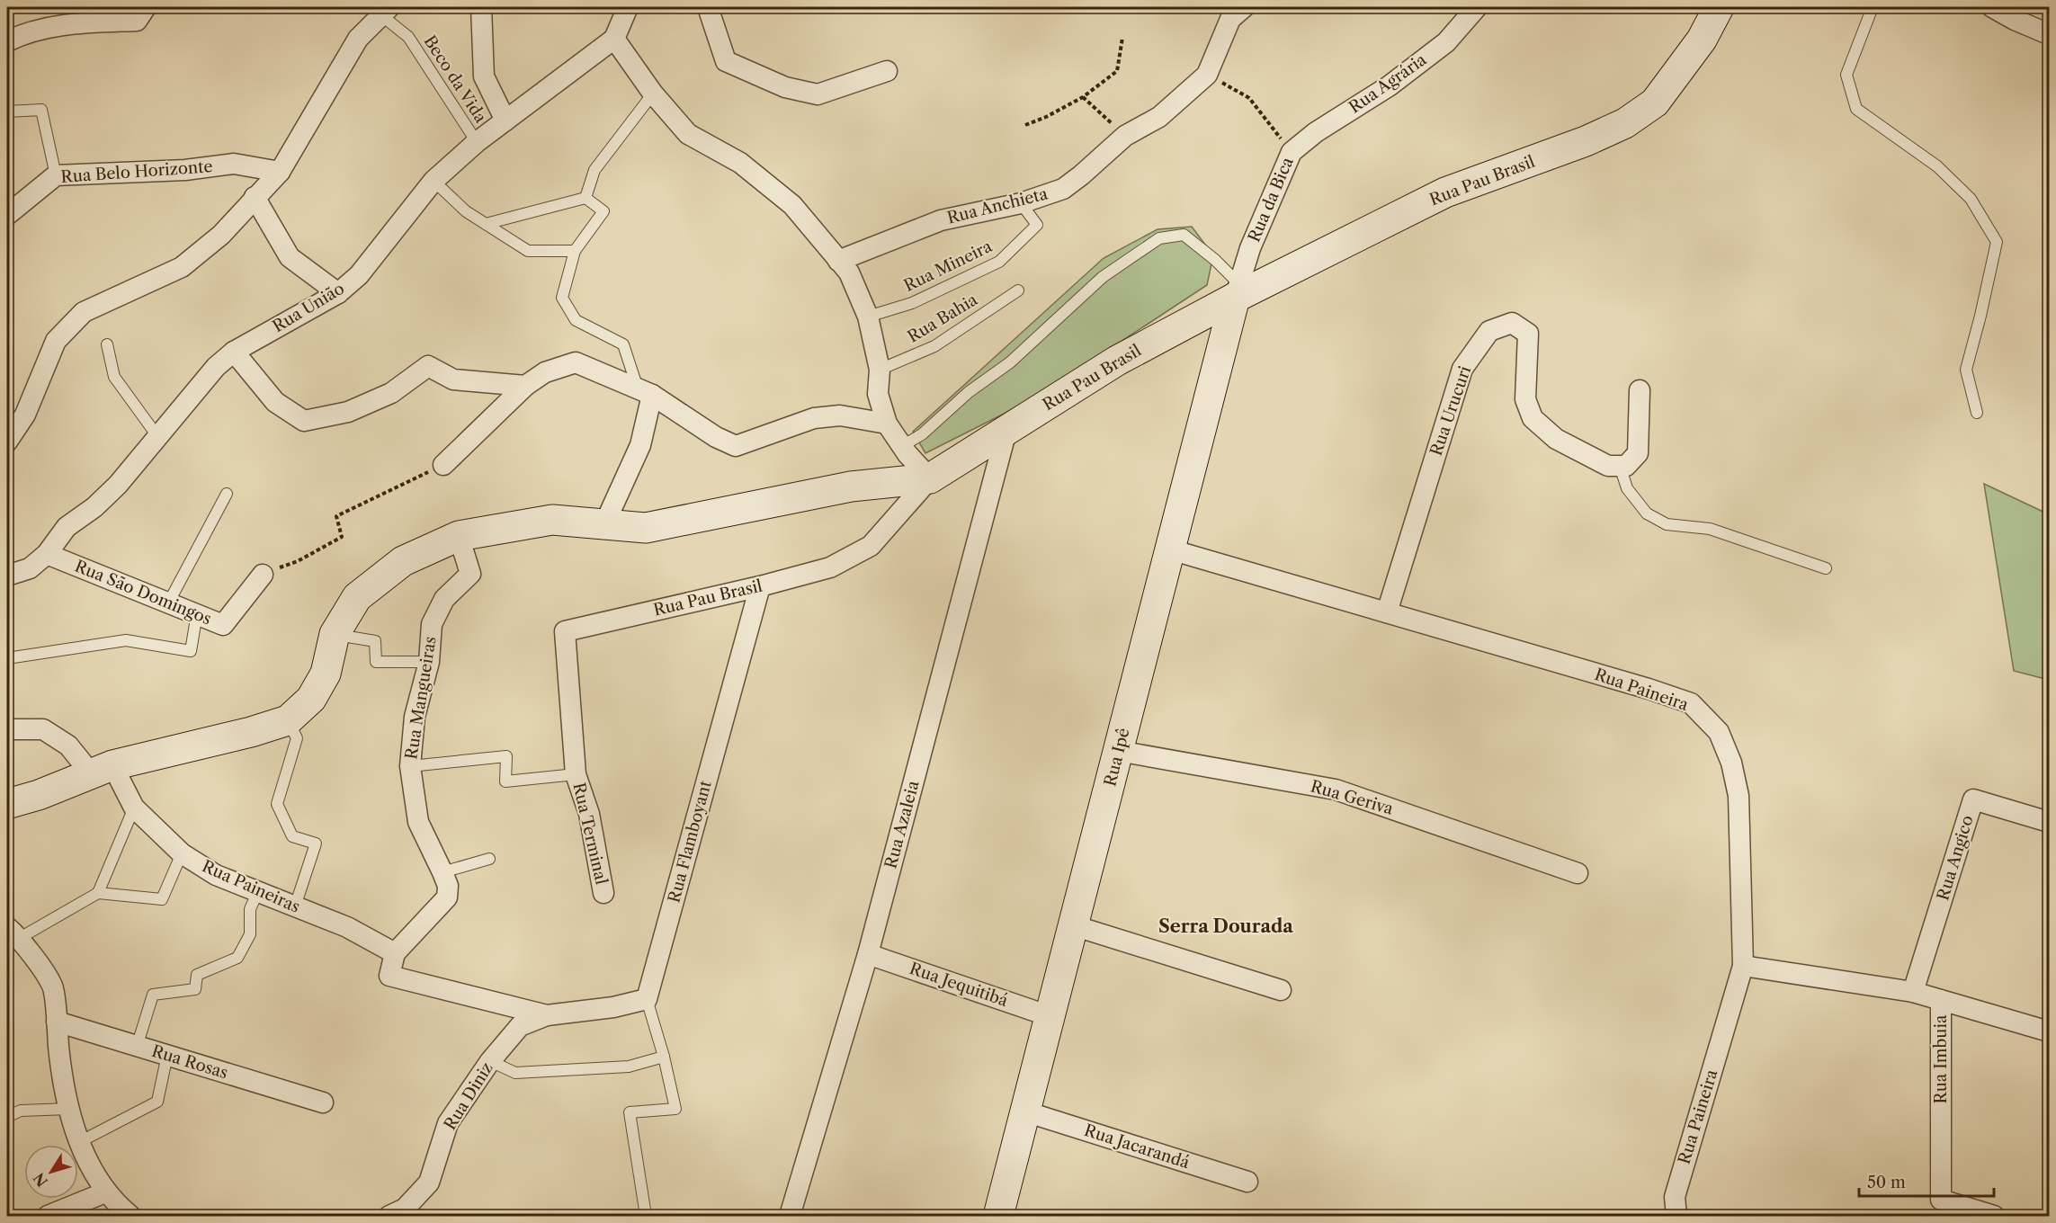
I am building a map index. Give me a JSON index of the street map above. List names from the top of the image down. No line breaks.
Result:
{"streets":{"street":["Rua Agrária","Rua Belo Horizonte","Rua Pau Brasil","Rua da Bica","Rua Anchieta","Rua União","Rua Urucuri","Rua São Domingos","Rua Paineira","Rua Mangueiras","Rua Ipê","Rua Geriva","Rua Azaleia","Rua Terminal","Rua Flamboyant","Rua Angico","Rua Paineiras","Rua Jequitibá","Rua Imbuia","Rua Rosas","Rua Diniz","Rua Jacarandá"],"lane":["Beco da Vida","Rua Mineira","Rua Bahia"]},"crossings":[["Beco da Vida","Rua União"],["Rua Agrária","Rua da Bica"],["Rua Pau Brasil","Rua da Bica"],["Rua Pau Brasil","Rua Ipê"],["Rua Pau Brasil","Rua Azaleia"],["Rua Pau Brasil","Rua Terminal"],["Rua Pau Brasil","Rua Flamboyant"],["Rua da Bica","Rua Anchieta"],["Rua da Bica","Rua Ipê"],["Rua Anchieta","Rua Mineira"],["Rua União","Rua São Domingos"],["Rua Urucuri","Rua Paineira"],["Rua Paineira","Rua Ipê"],["Rua Paineira","Rua Imbuia"],["Rua Mangueiras","Rua Paineiras"],["Rua Ipê","Rua Geriva"],["Rua Ipê","Rua Jequitibá"],["Rua Ipê","Rua Jacarandá"],["Rua Azaleia","Rua Jequitibá"],["Rua Angico","Rua Imbuia"]],"districts":["Serra Dourada"],"scale_bar":"50 m","north":"bottom left"}
